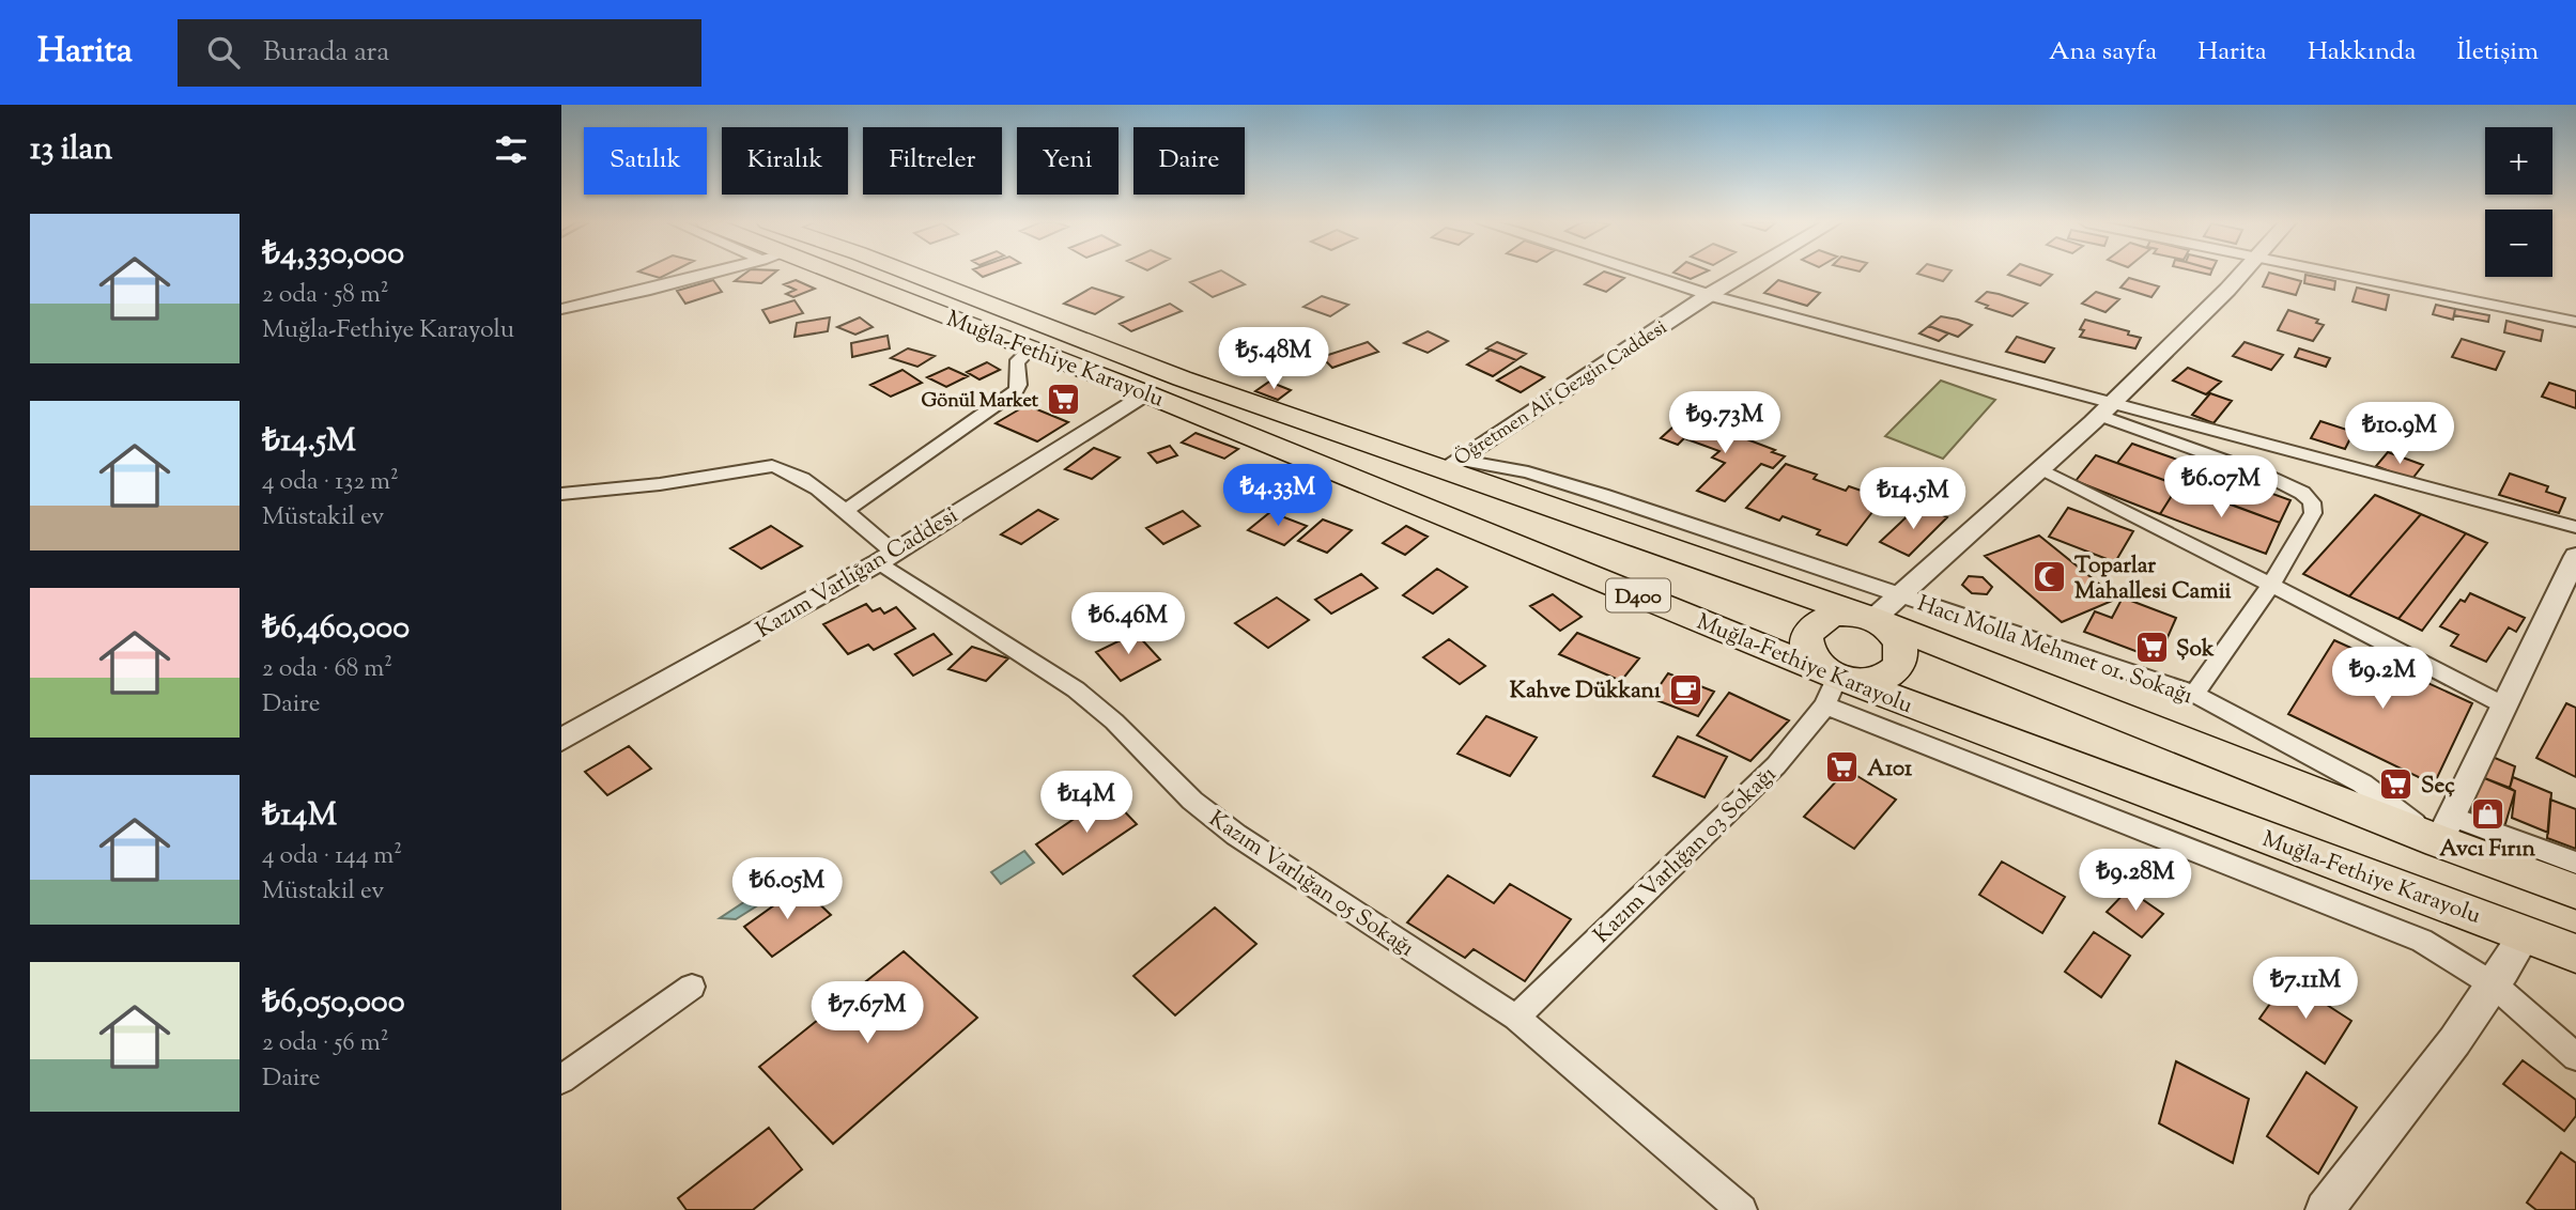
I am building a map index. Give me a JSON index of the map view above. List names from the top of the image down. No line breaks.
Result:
{"streets":{"highway":["Muğla-Fethiye Karayolu","D400"],"street":["Öğretmen Ali Gezgin Caddesi","Kazım Varlığan Caddesi","Hacı Molla Mehmet 01. Sokağı","Kazım Varlığan 03 Sokağı","Kazım Varlığan 05 Sokağı"]},"crossings":[["Muğla-Fethiye Karayolu","Öğretmen Ali Gezgin Caddesi"],["Muğla-Fethiye Karayolu","Kazım Varlığan Caddesi"],["Muğla-Fethiye Karayolu","Hacı Molla Mehmet 01. Sokağı"],["Muğla-Fethiye Karayolu","Kazım Varlığan 03 Sokağı"],["Öğretmen Ali Gezgin Caddesi","Hacı Molla Mehmet 01. Sokağı"],["Kazım Varlığan Caddesi","Kazım Varlığan 05 Sokağı"],["Kazım Varlığan 03 Sokağı","Kazım Varlığan 05 Sokağı"]],"places":{"supermarket":["Gönül Market","Şok","A101","Seç"],"mosque":["Toparlar Mahallesi Camii"],"cafe":["Kahve Dükkanı"],"shop":["Avcı Fırın"]},"page":{"header":"Harita","search":"Burada ara","nav":["Ana sayfa","Harita","Hakkında","İletişim"],"heading":"13 ilan","map_buttons":["+","−"],"chip":["Satılık","Kiralık","Filtreler","Yeni","Daire"],"list":[{"name":"₺4,330,000","note":"2 oda · 58 m² · Muğla-Fethiye Karayolu"},{"name":"₺14.5M","note":"4 oda · 132 m² · Müstakil ev"},{"name":"₺6,460,000","note":"2 oda · 68 m² · Daire"},{"name":"₺14M","note":"4 oda · 144 m² · Müstakil ev"},{"name":"₺6,050,000","note":"2 oda · 56 m² · Daire"}],"price":["₺5.48M","₺9.73M","₺10.9M","₺6.07M","₺4.33M","₺14.5M","₺6.46M","₺9.2M","₺14M","₺9.28M","₺6.05M","₺7.11M","₺7.67M"]}}
